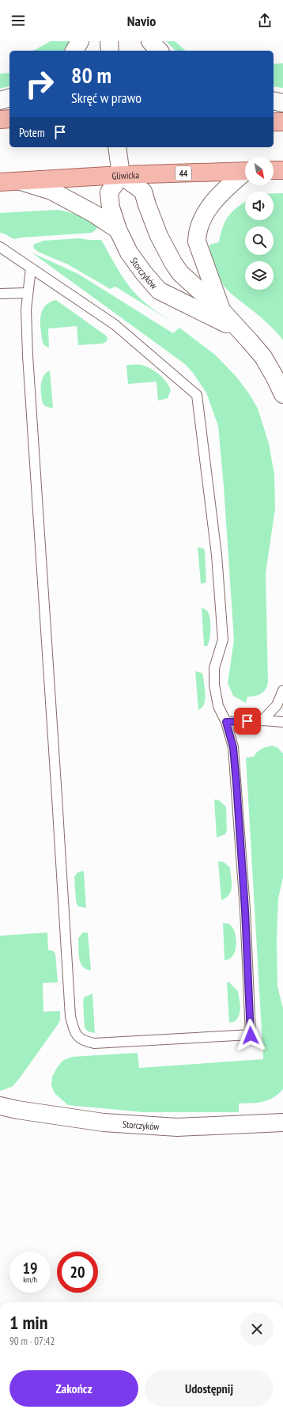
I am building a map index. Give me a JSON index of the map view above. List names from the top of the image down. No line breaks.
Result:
{"streets":{"main road":["44","Gliwicka"],"street":["Storczyków"]},"crossings":[["Gliwicka","Storczyków"]],"north":"bottom right","page":{"header":"Navio","turn":["80 m","Skręć w prawo"],"then":"Potem","speed":"19 km/h","limit":"20","heading":["1 min","90 m · 07:42"],"buttons":["Zakończ","Udostępnij"]}}
